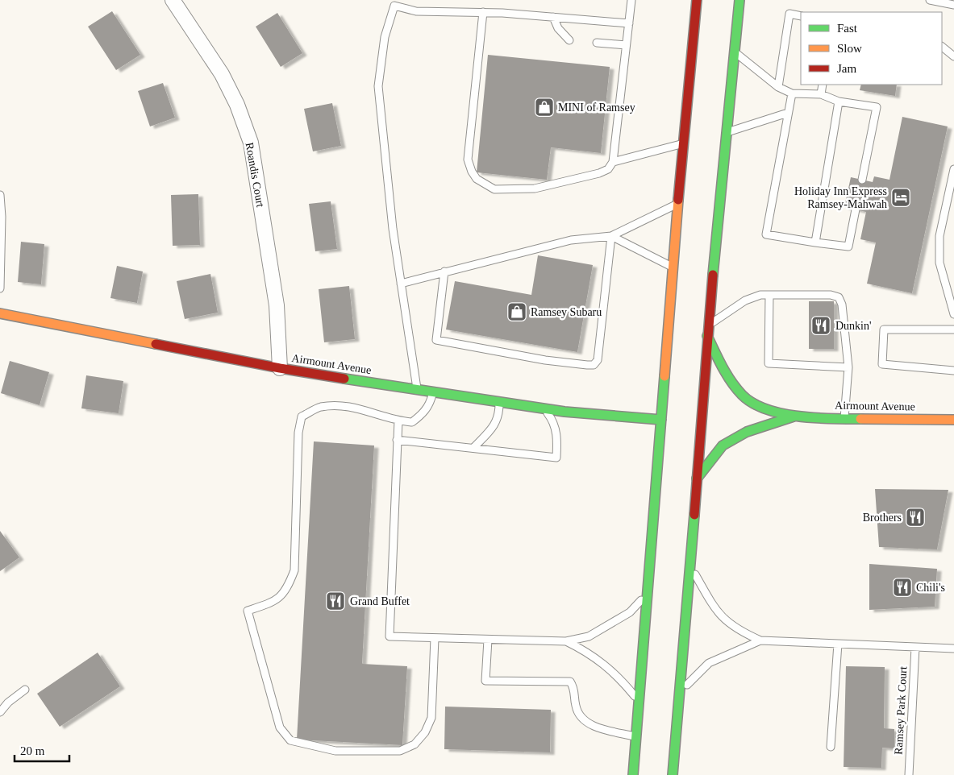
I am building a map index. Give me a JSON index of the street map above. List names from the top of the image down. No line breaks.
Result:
{"streets":{"main road":["Airmount Avenue"],"street":["Roandis Court"],"lane":["Ramsey Park Court"]},"crossings":[["Roandis Court","Airmount Avenue"]],"places":{"shop":["MINI of Ramsey","Ramsey Subaru"],"hotel":["Holiday Inn Express Ramsey-Mahwah"],"restaurant":["Dunkin'","Brothers","Chili's","Grand Buffet"]},"legend":["Fast","Slow","Jam"],"scale_bar":"20 m"}
